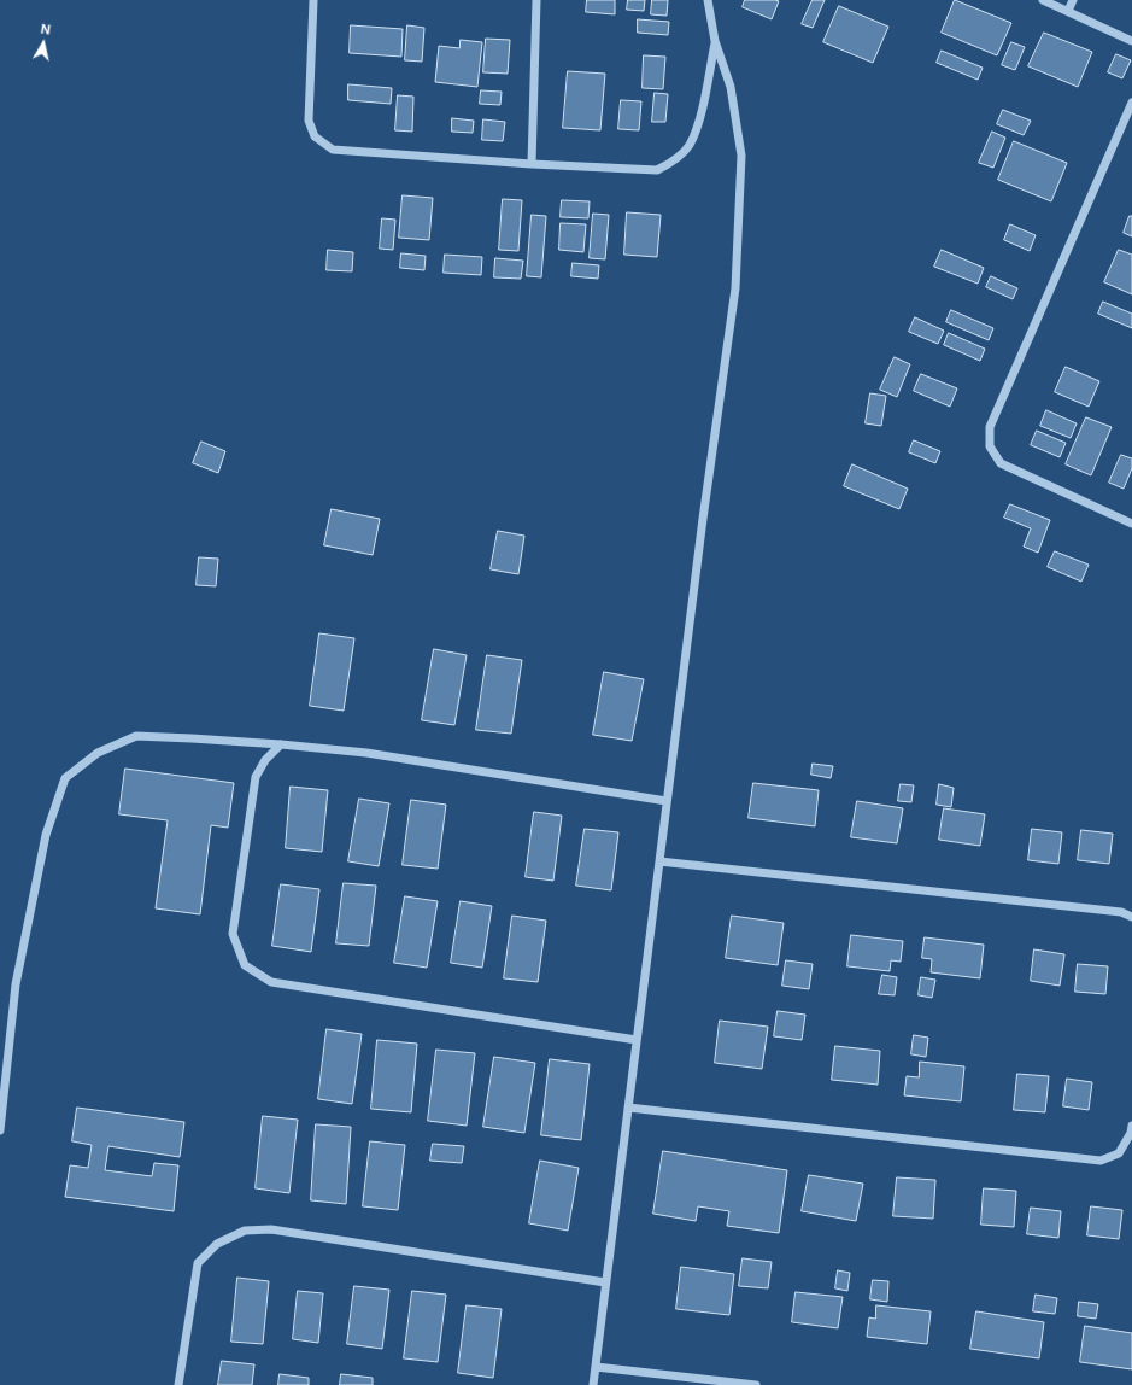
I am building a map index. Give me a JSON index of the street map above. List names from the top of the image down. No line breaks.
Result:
{"north":"top"}
